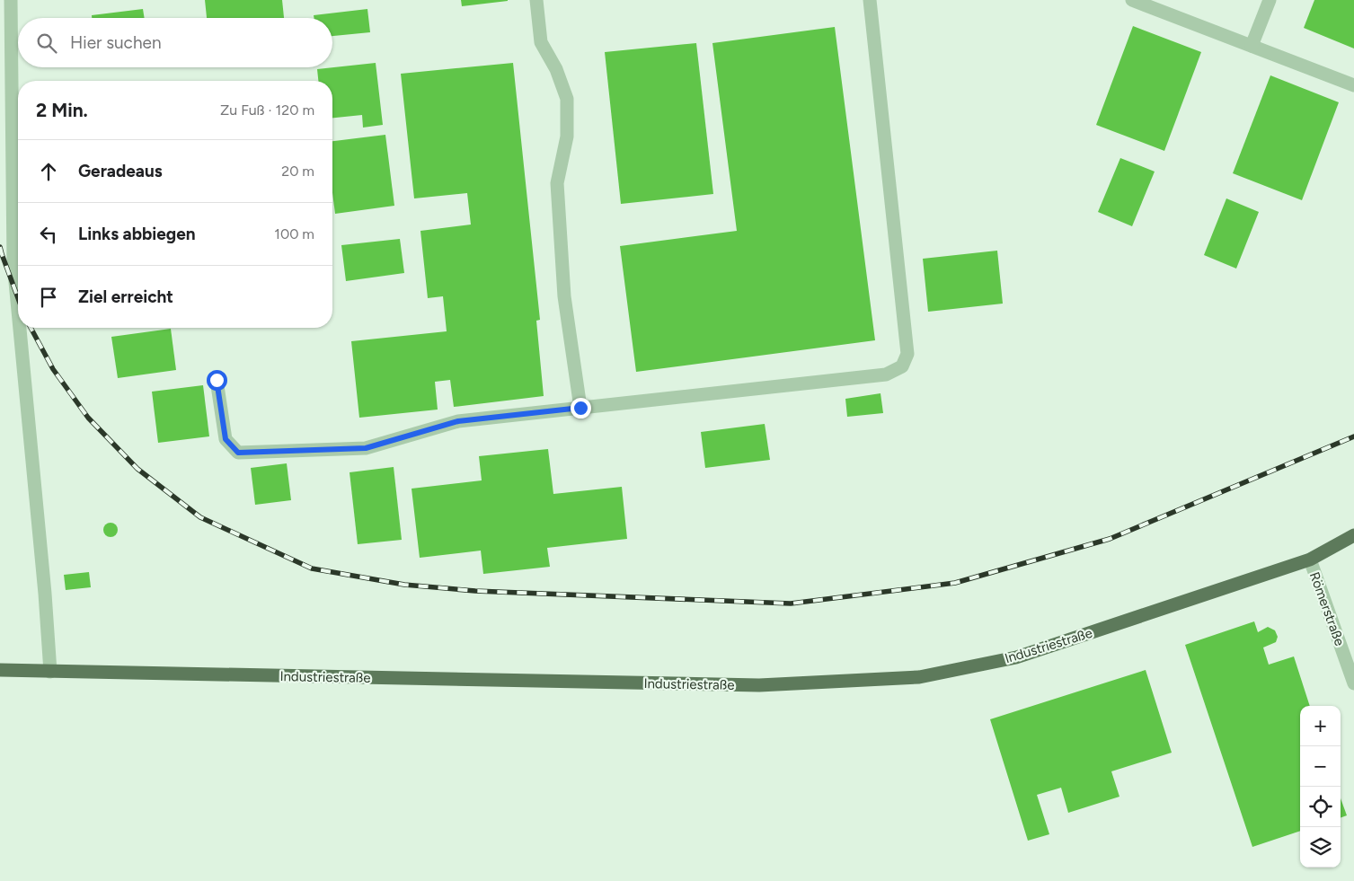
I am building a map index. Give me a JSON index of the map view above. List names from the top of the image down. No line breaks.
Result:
{"streets":{"main road":["Industriestraße"],"street":["Römerstraße"]},"crossings":[["Römerstraße","Industriestraße"]],"page":{"search":"Hier suchen","heading":["2 Min.","Zu Fuß · 120 m"],"list":[["Geradeaus","20 m"],["Links abbiegen","100 m"],"Ziel erreicht"],"map_buttons":["+","−"]}}
